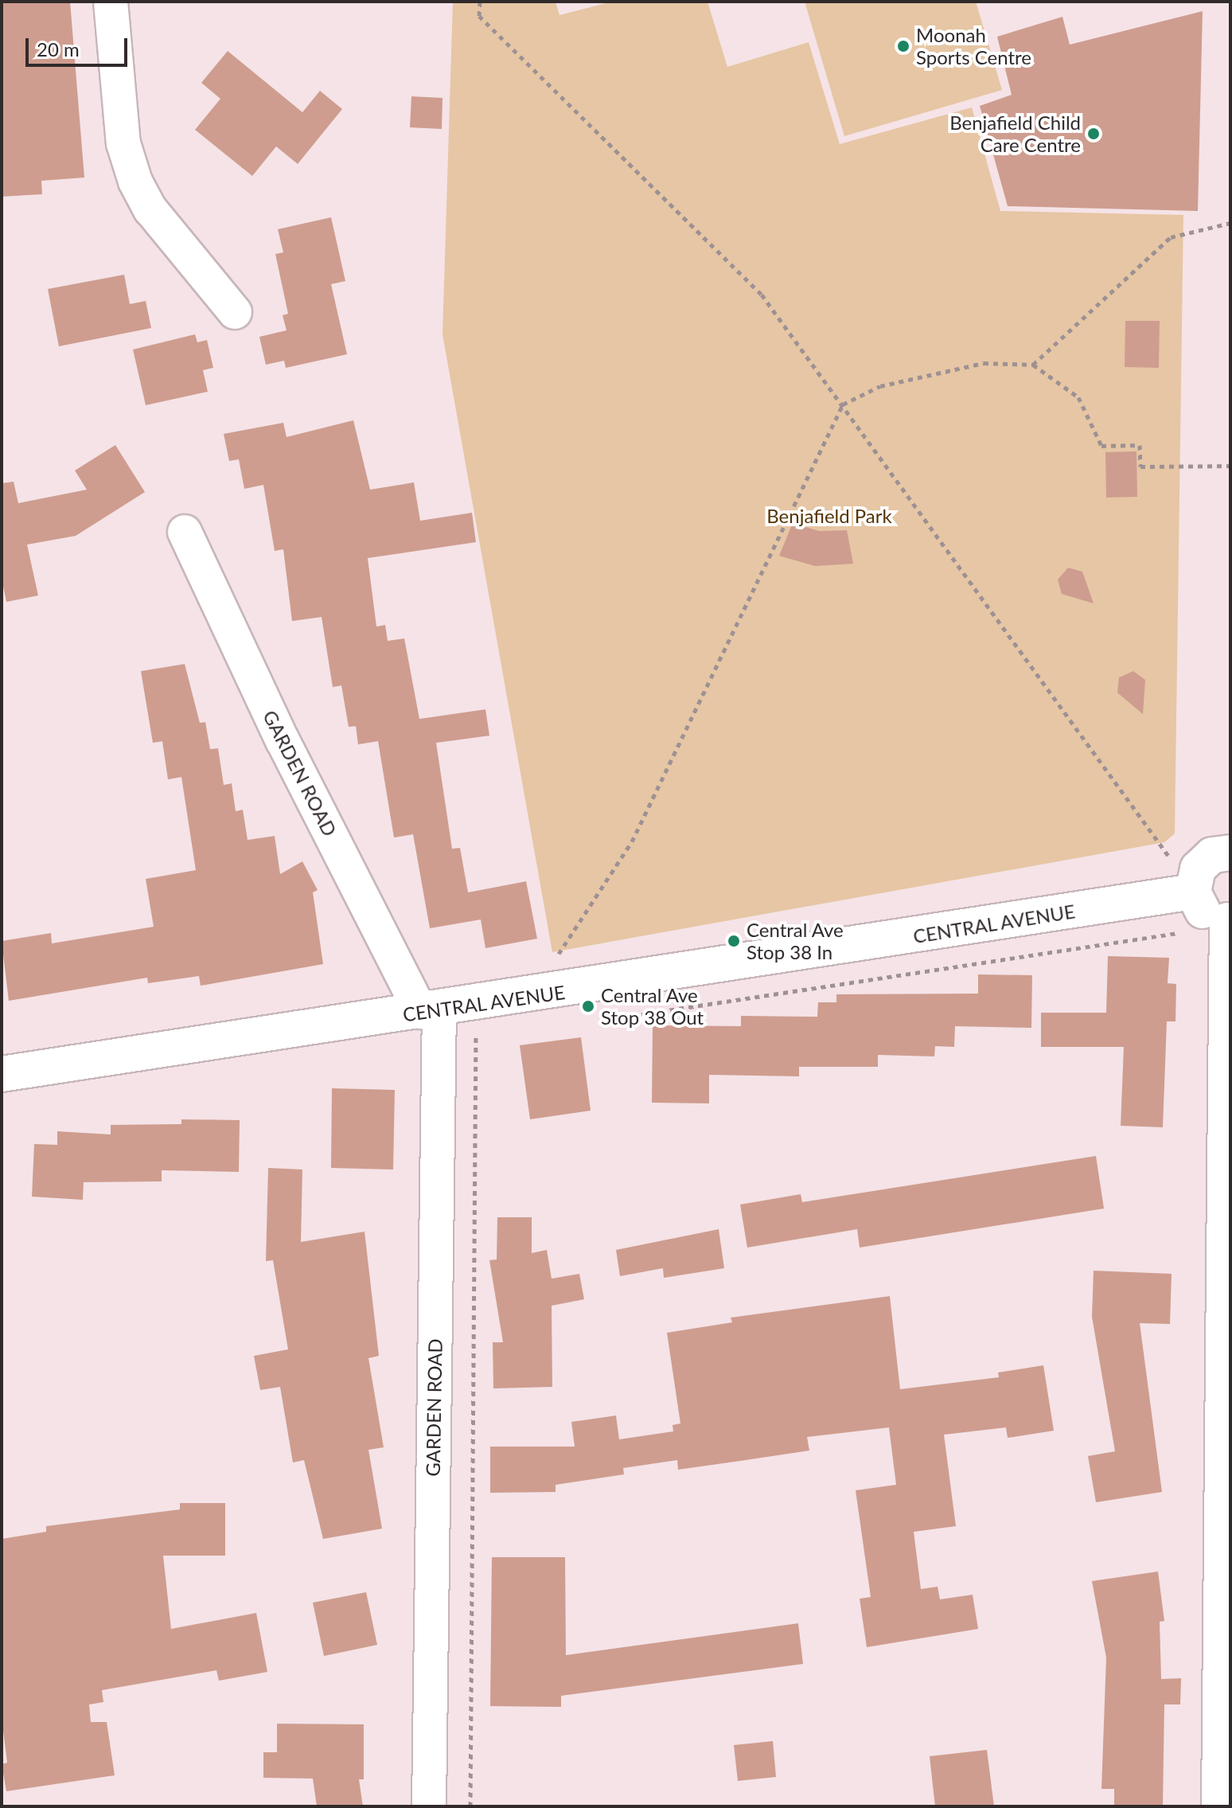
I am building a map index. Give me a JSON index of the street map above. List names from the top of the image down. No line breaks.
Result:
{"streets":{"street":["GARDEN ROAD","CENTRAL AVENUE"]},"crossings":[["GARDEN ROAD","CENTRAL AVENUE"]],"parks":["Benjafield Park"],"places":["Moonah Sports Centre","Benjafield Child Care Centre","Central Ave Stop 38 In","Central Ave Stop 38 Out"],"scale_bar":"20 m"}
